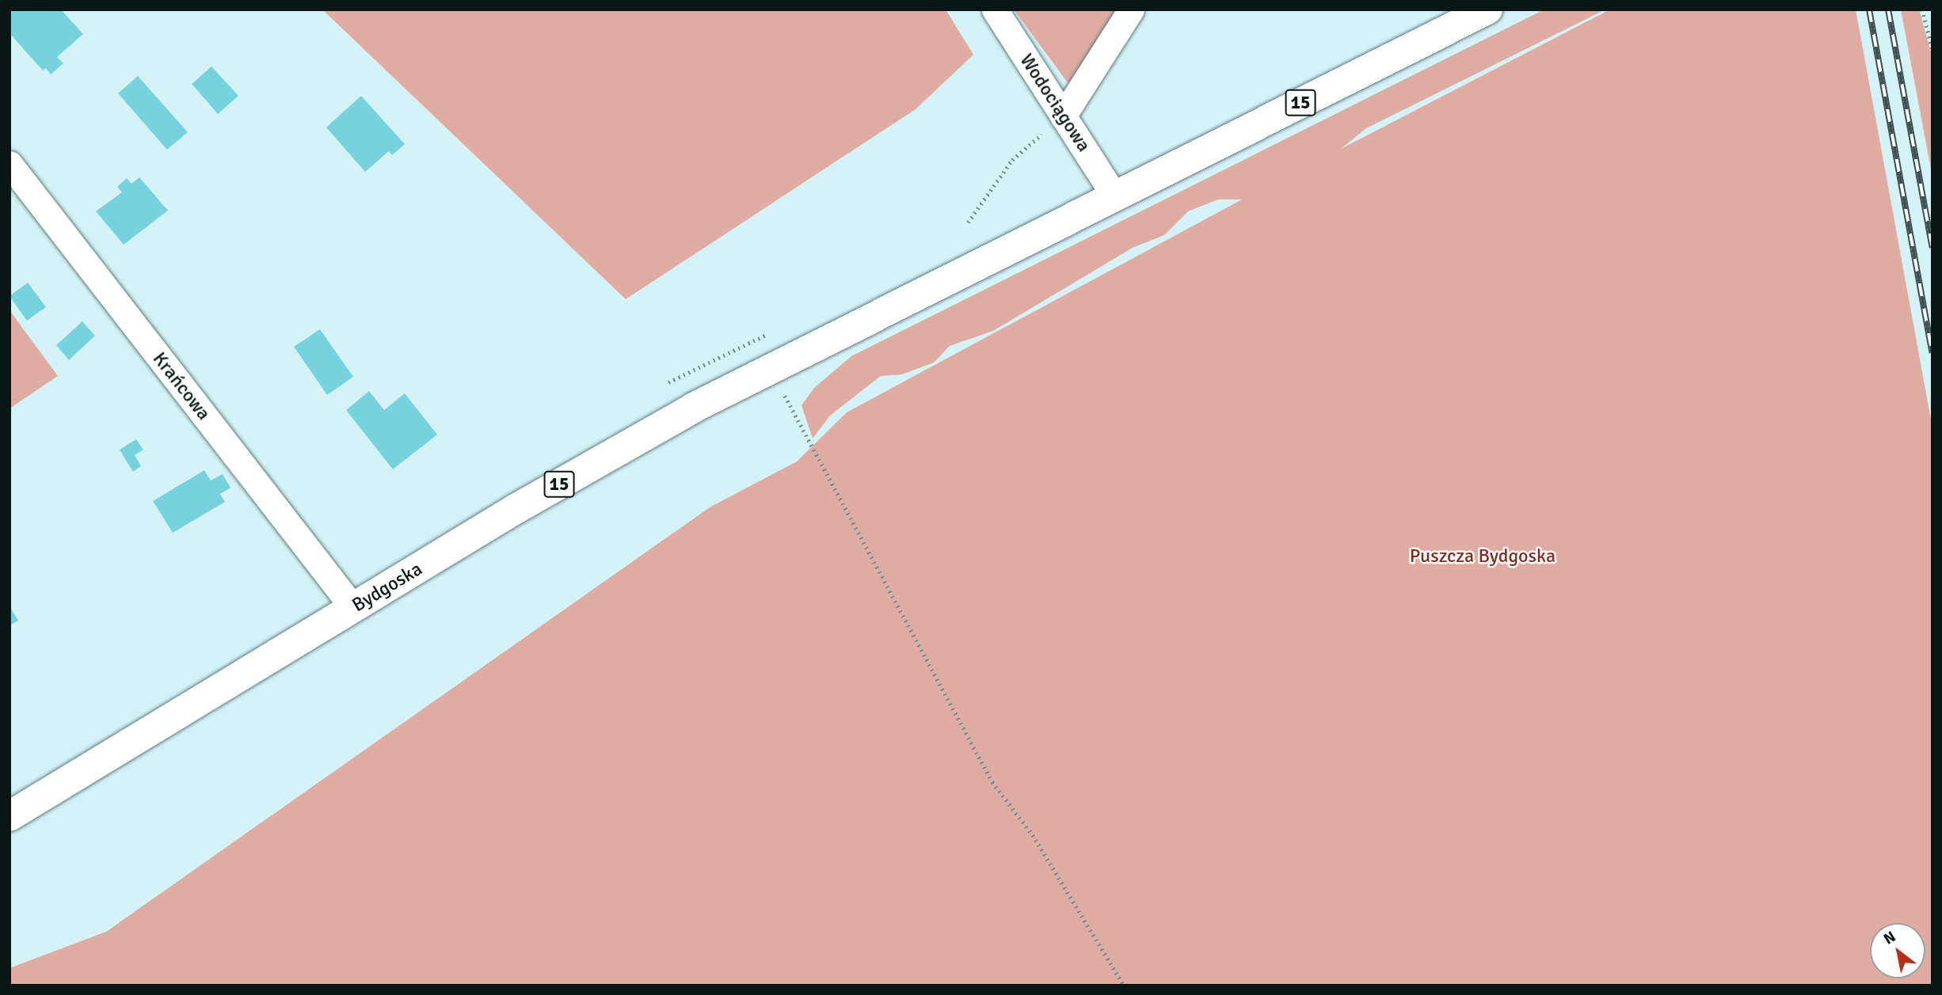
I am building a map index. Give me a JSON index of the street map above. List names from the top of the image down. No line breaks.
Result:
{"streets":{"main road":["15","Bydgoska"],"street":["Wodociągowa","Krańcowa"]},"crossings":[["Wodociągowa","15"],["15","Bydgoska"],["Krańcowa","Bydgoska"]],"parks":["Puszcza Bydgoska"],"north":"top left"}
